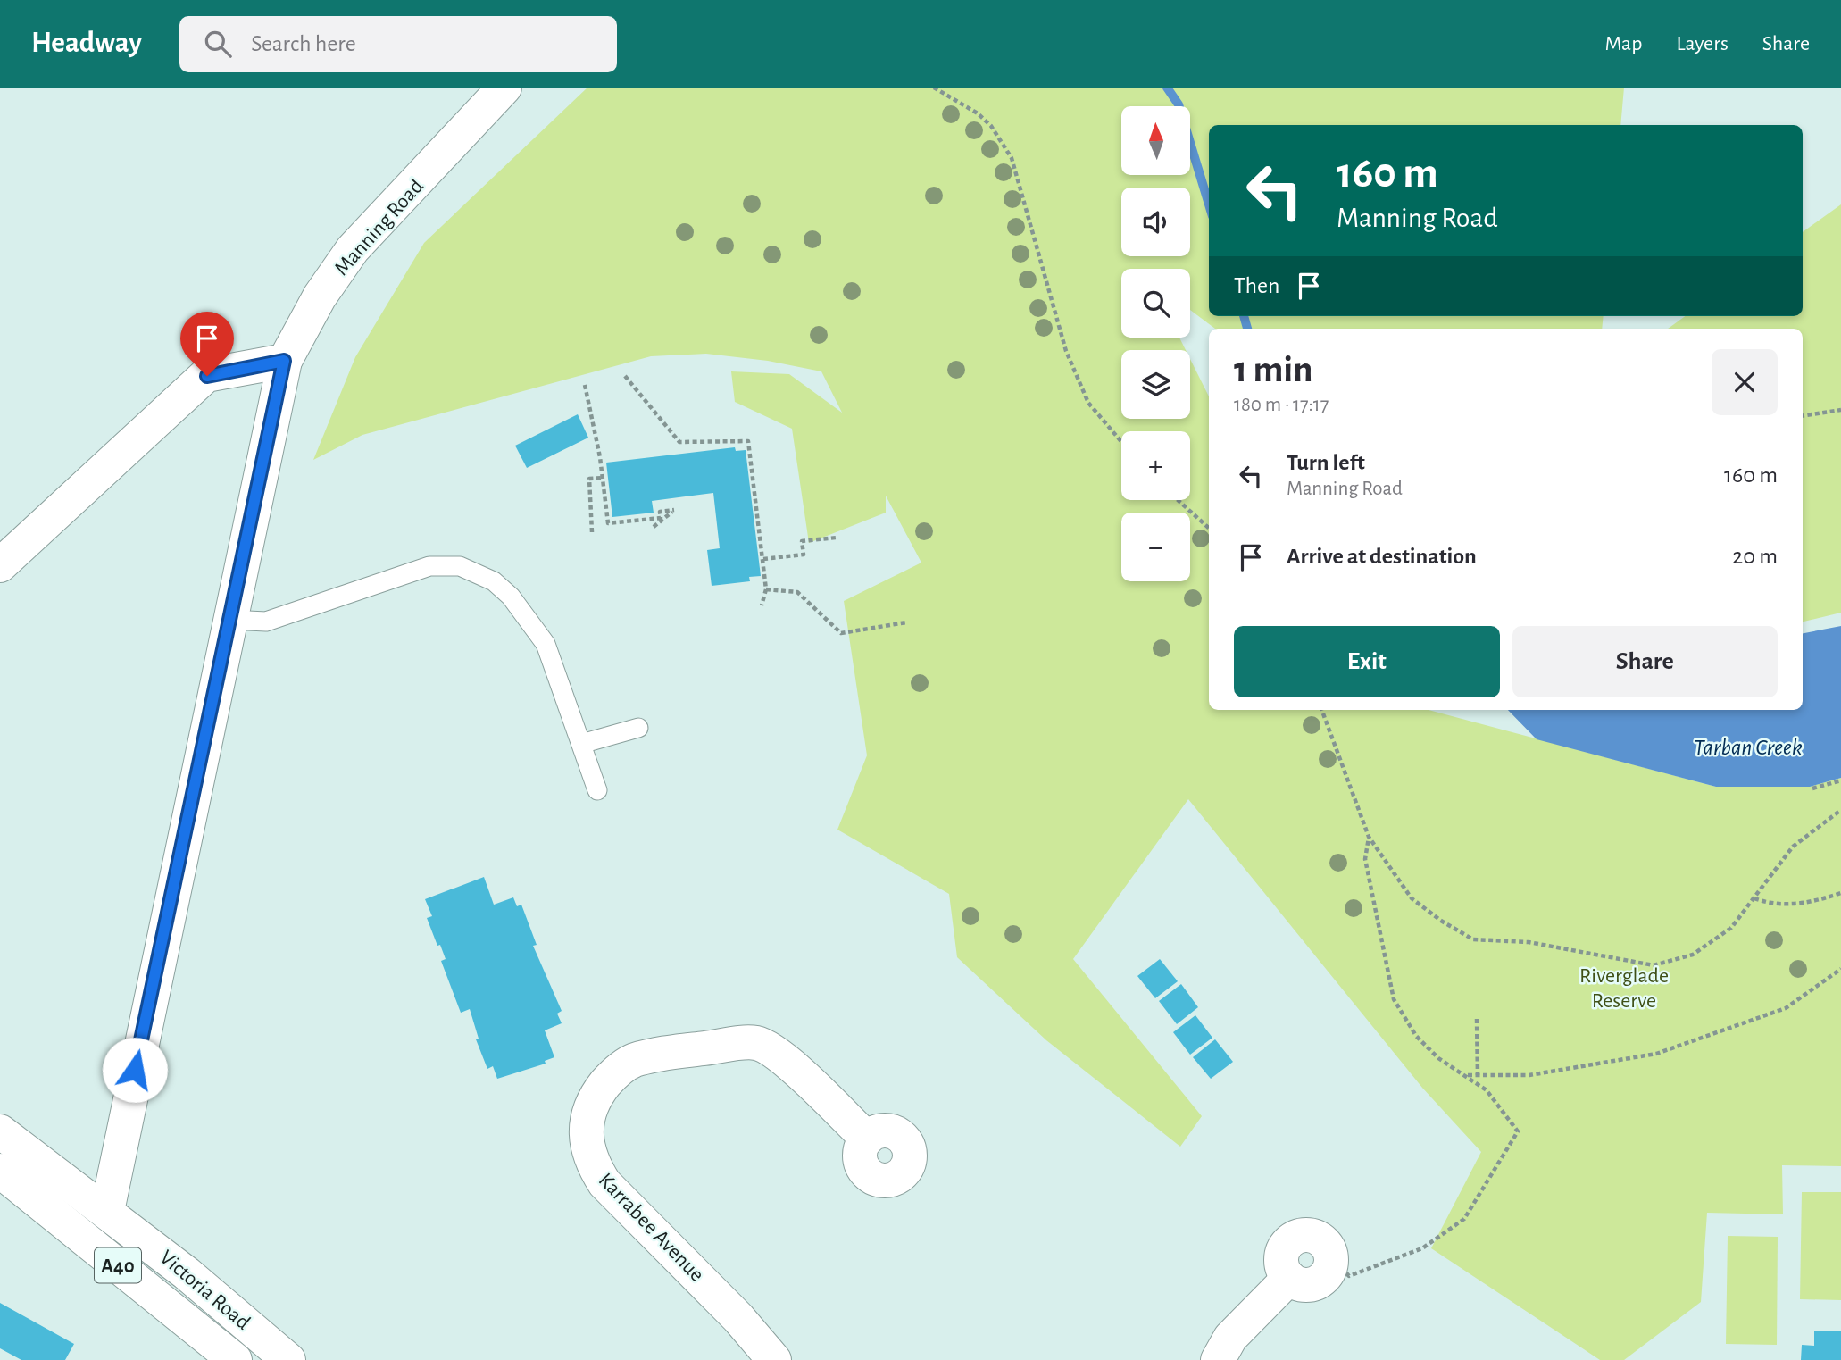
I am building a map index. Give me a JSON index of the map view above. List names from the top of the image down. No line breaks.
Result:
{"streets":{"main road":["Manning Road","Karrabee Avenue","A40","Victoria Road"]},"crossings":[["Manning Road","Victoria Road"]],"water":["Tarban Creek"],"parks":["Riverglade Reserve"],"north":"top","page":{"header":"Headway","search":"Search here","nav":["Map","Layers","Share"],"map_buttons":["+","−"],"turn":["160 m","Manning Road"],"then":"Then","heading":["1 min","180 m · 17:17"],"list":[{"name":"Turn left","note":"Manning Road","value":"160 m"},{"name":"Arrive at destination","value":"20 m"}],"buttons":["Exit","Share"]}}
